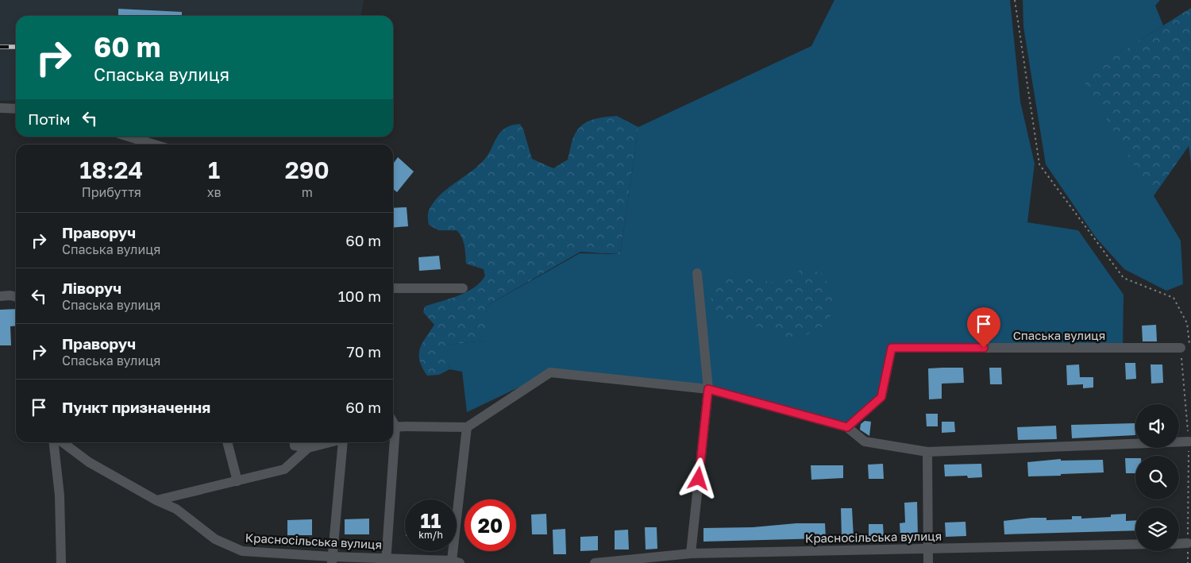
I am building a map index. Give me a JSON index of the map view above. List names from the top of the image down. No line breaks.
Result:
{"streets":{"street":["Спаська вулиця","Красносільська вулиця"]},"page":{"turn":["60 m","Спаська вулиця"],"then":"Потім","eta":["18:24","Прибуття","1","хв","290","m"],"list":[{"name":"Праворуч","note":"Спаська вулиця","value":"60 m"},{"name":"Ліворуч","note":"Спаська вулиця","value":"100 m"},{"name":"Праворуч","note":"Спаська вулиця","value":"70 m"},{"name":"Пункт призначення","value":"60 m"}],"speed":"11 km/h","limit":"20"}}
